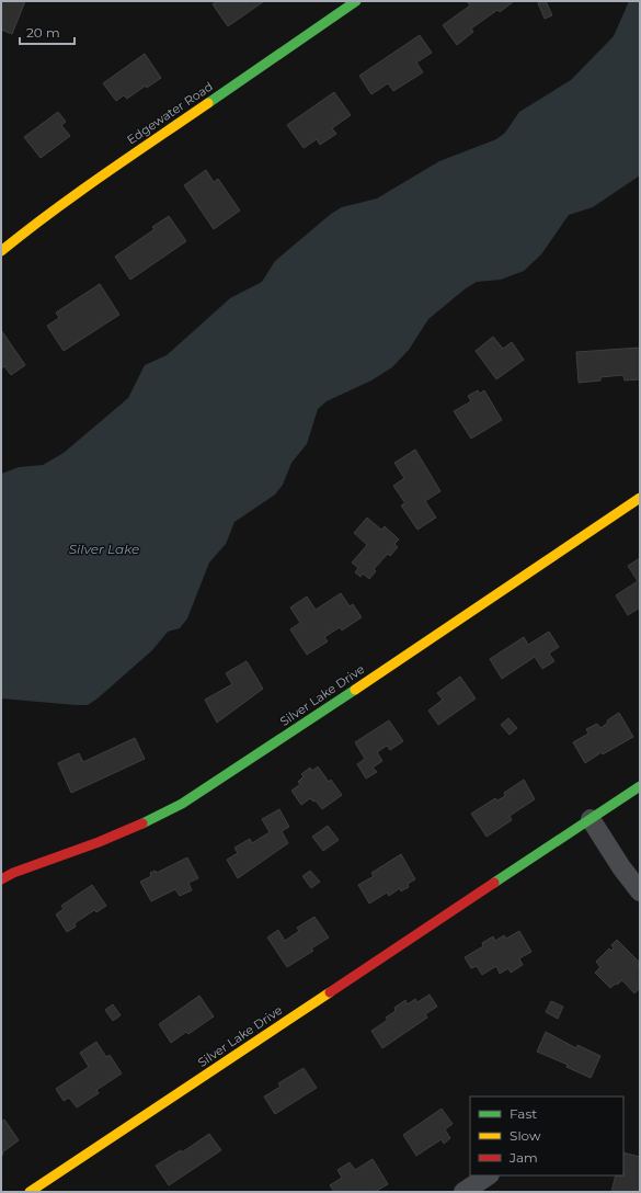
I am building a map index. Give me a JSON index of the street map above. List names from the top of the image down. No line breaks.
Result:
{"streets":{"street":["Edgewater Road","Silver Lake Drive"]},"water":["Silver Lake"],"legend":["Fast","Slow","Jam"],"scale_bar":"20 m"}
